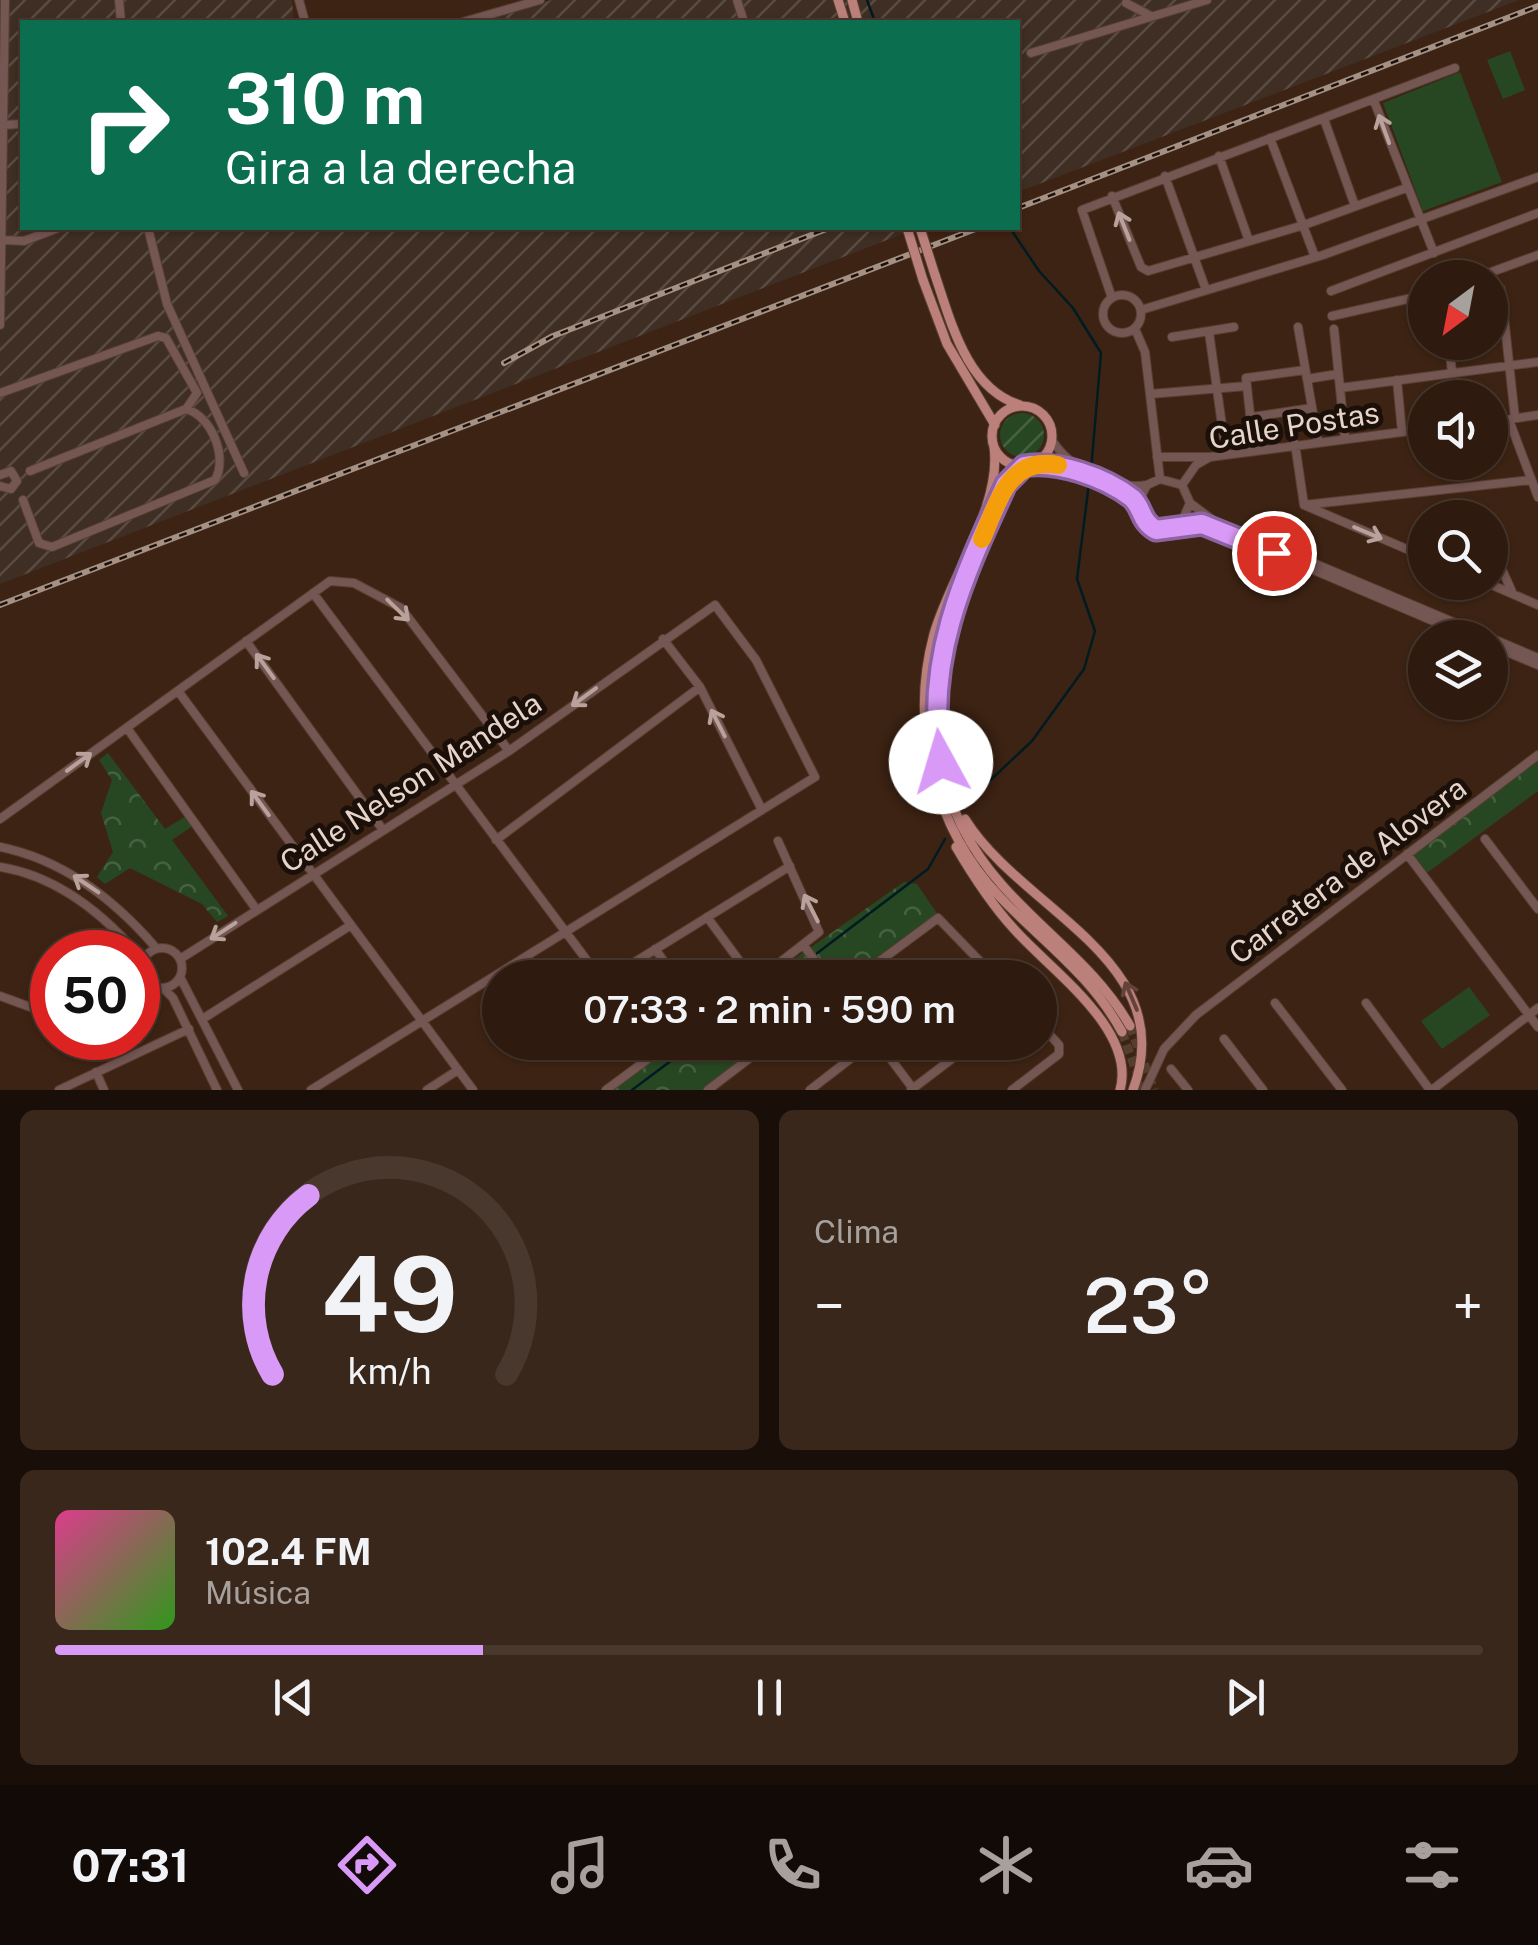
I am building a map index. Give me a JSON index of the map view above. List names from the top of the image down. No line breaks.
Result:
{"streets":{"street":["Calle Postas","Calle Nelson Mandela","Carretera de Alovera"]},"north":"bottom left","page":{"turn":["310 m","Gira a la derecha"],"limit":"50","trip":"07:33 · 2 min · 590 m","tile":"Clima","heat":["−","23°","+"],"song":["102.4 FM","Música"],"tabs":"07:31","gauge":["49","km/h"]}}
